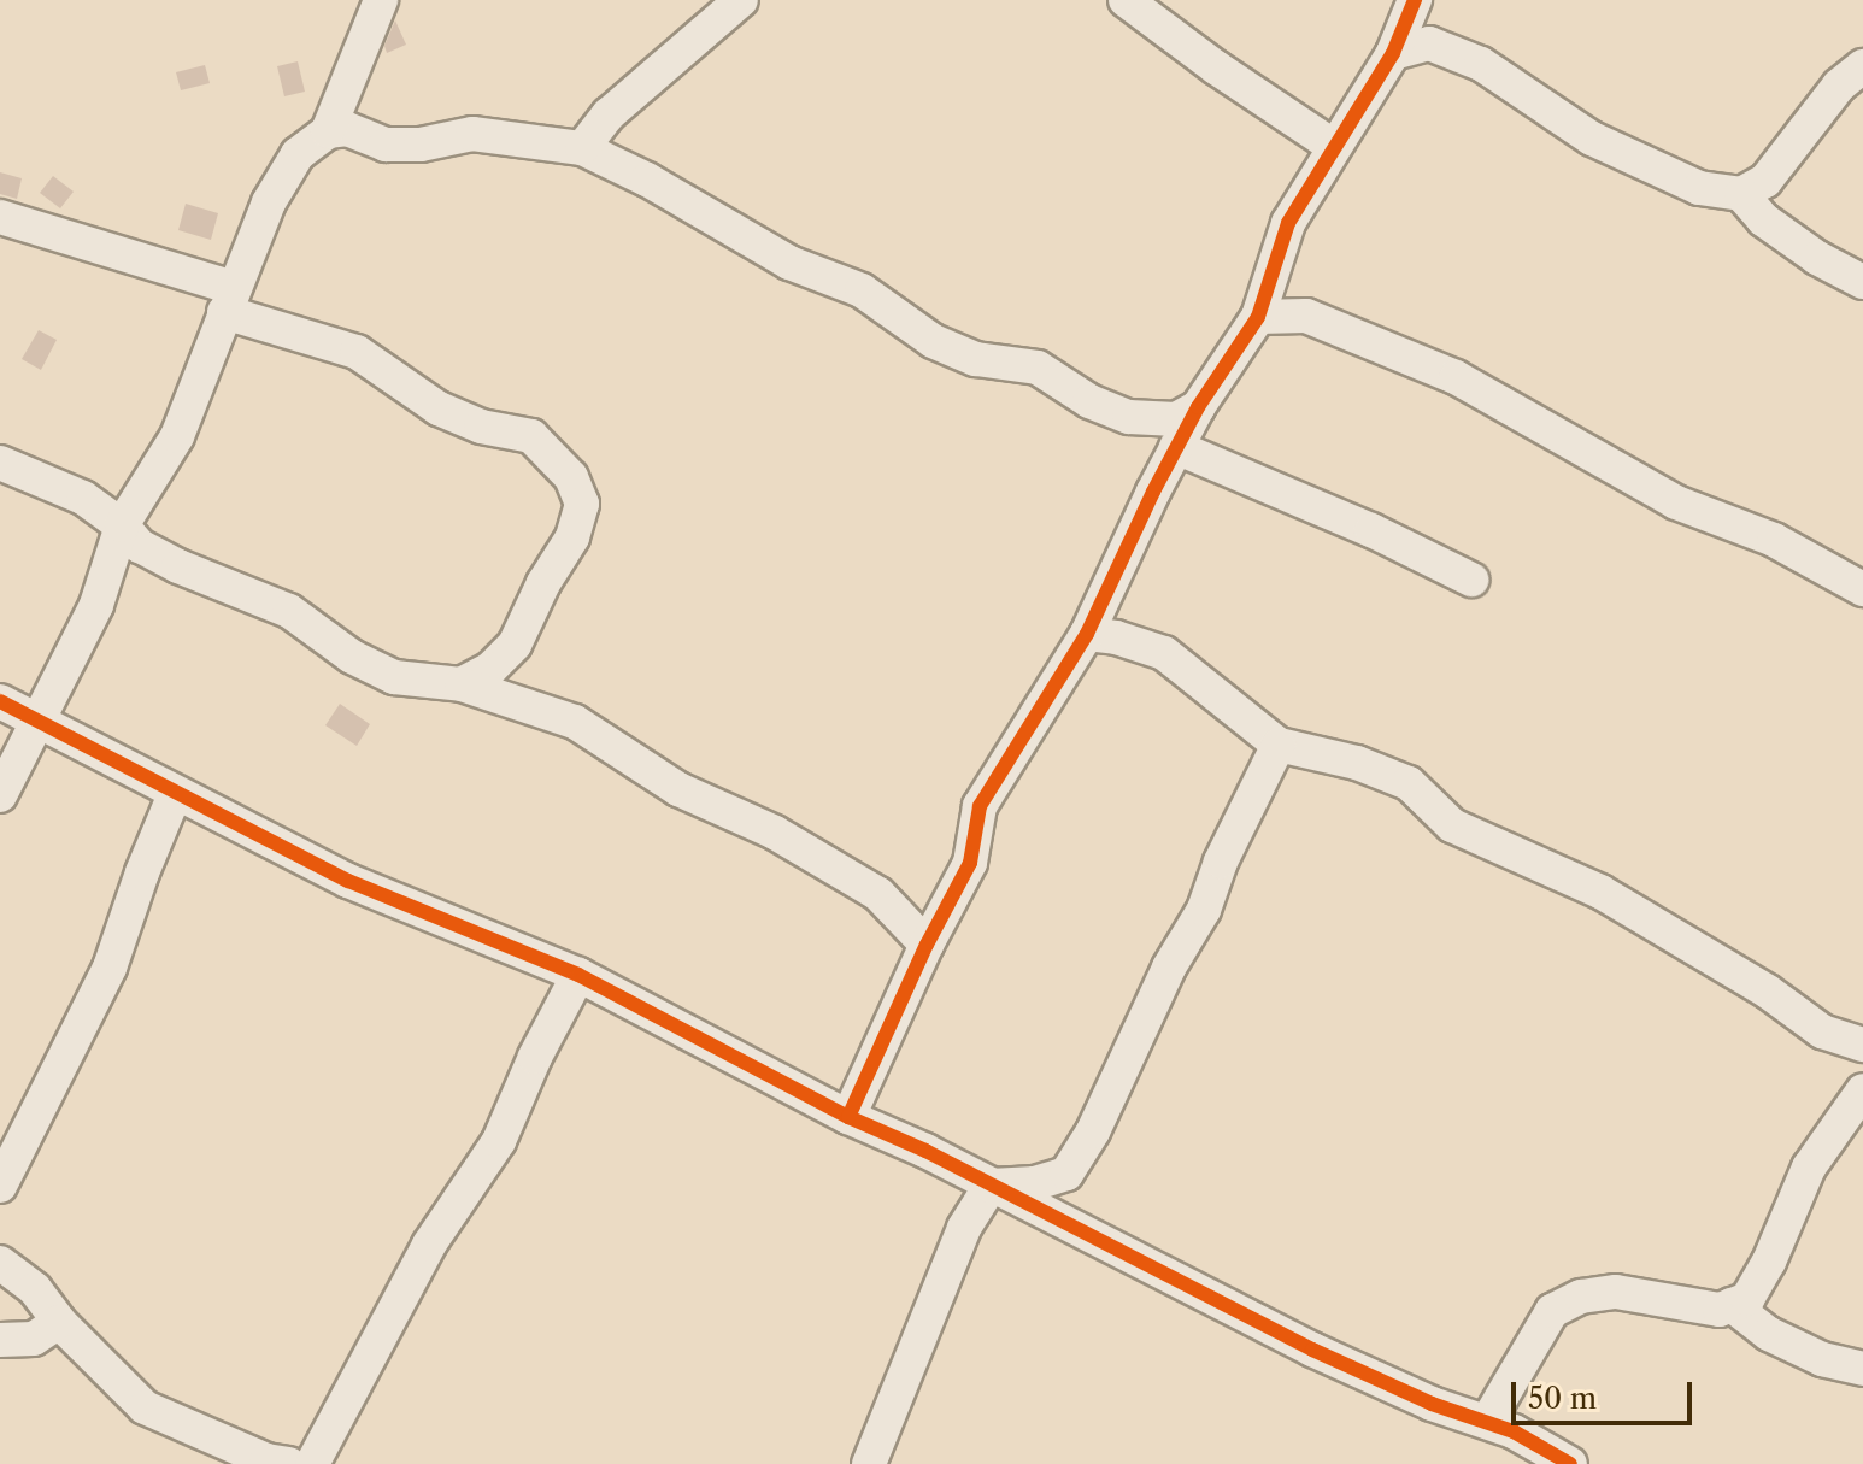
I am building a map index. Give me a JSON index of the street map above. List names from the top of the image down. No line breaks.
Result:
{"scale_bar":"50 m"}
